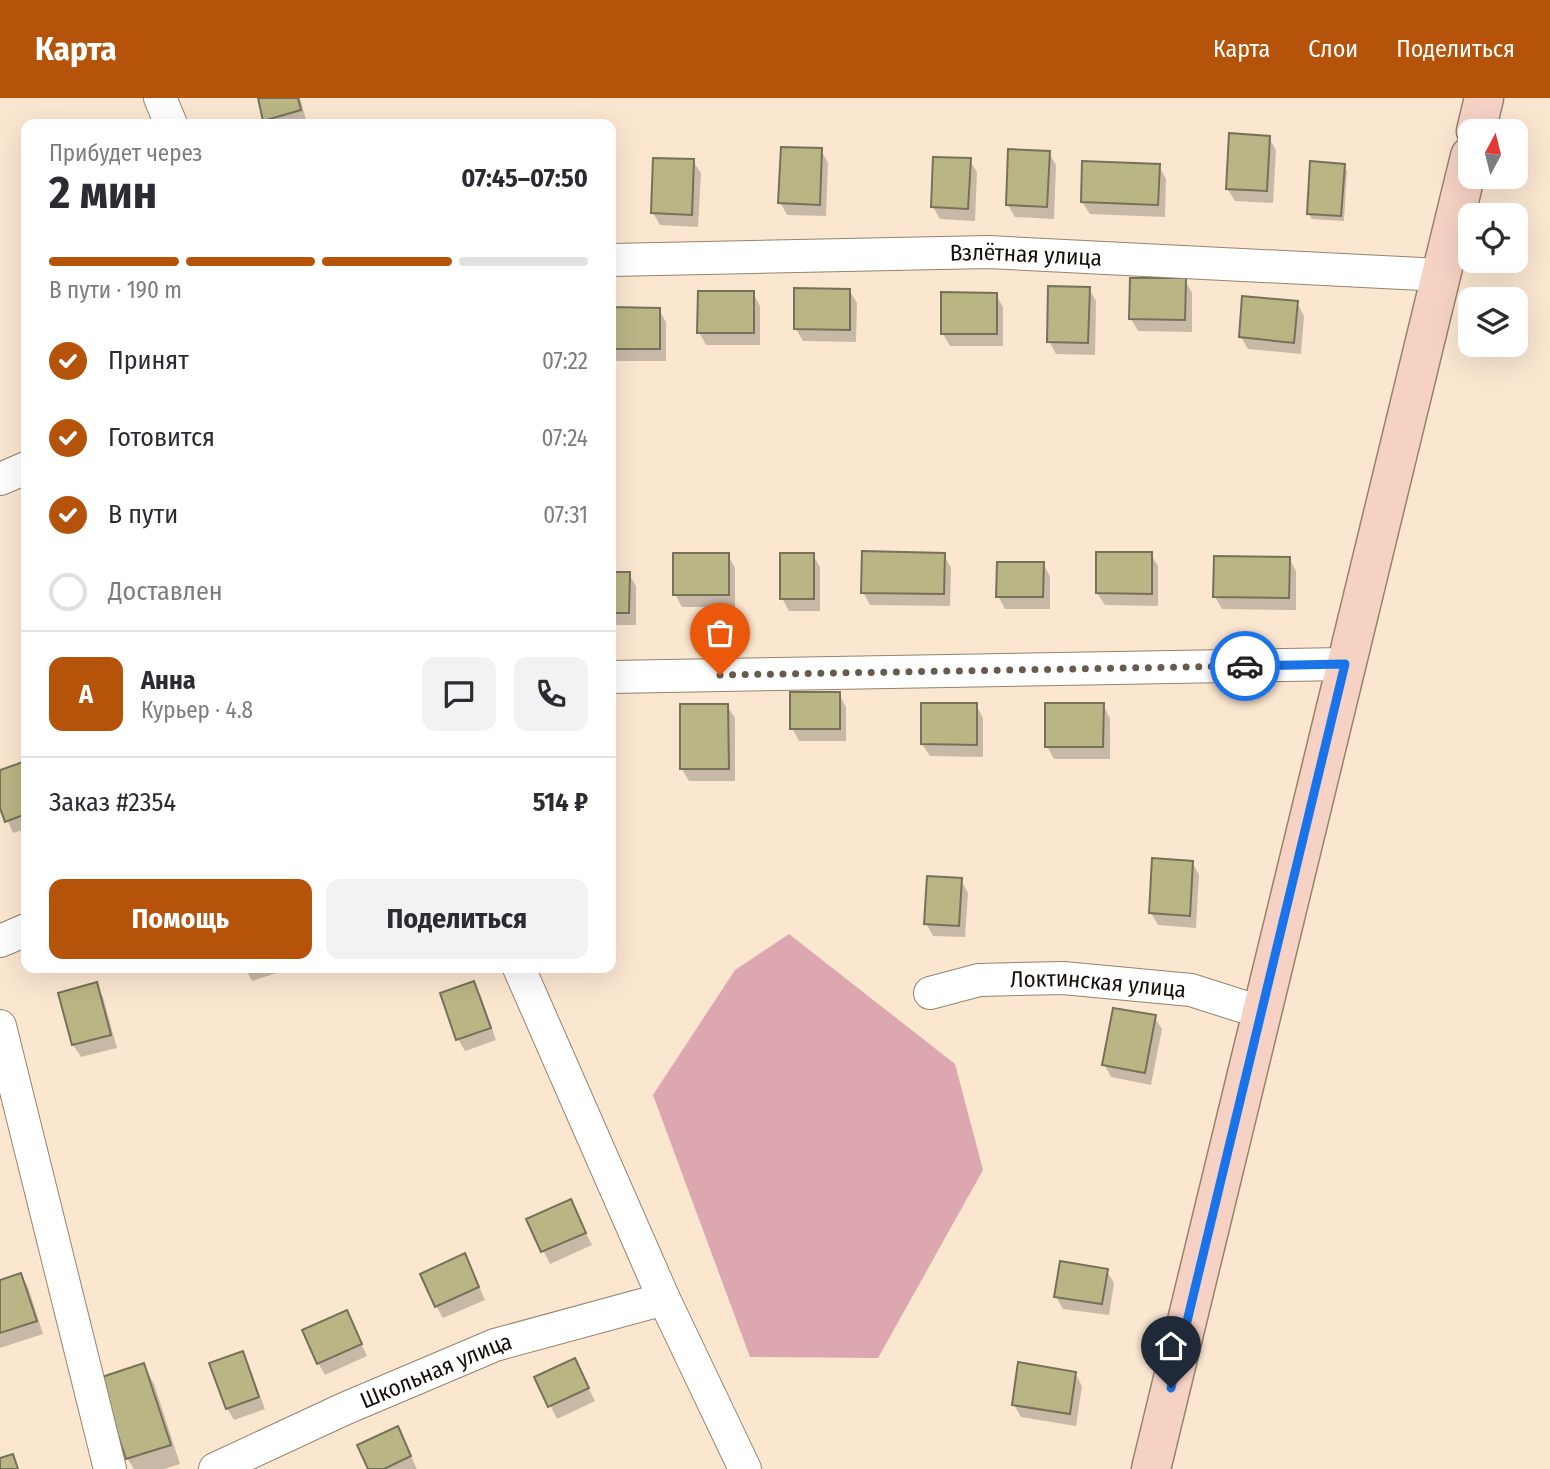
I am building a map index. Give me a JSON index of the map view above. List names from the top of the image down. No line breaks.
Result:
{"streets":{"street":["Взлётная улица","Локтинская улица","Школьная улица"]},"north":"top","page":{"header":"Карта","nav":["Карта","Слои","Поделиться"],"heading":["2 мин","Прибудет через","07:45–07:50"],"panel":["Анна","Курьер · 4.8","Заказ #2354","514 ₽"],"bar":"В пути · 190 m","list":[["Принят","07:22"],["Готовится","07:24"],["В пути","07:31"],"Доставлен"],"round":"А","buttons":["Помощь","Поделиться"]}}
